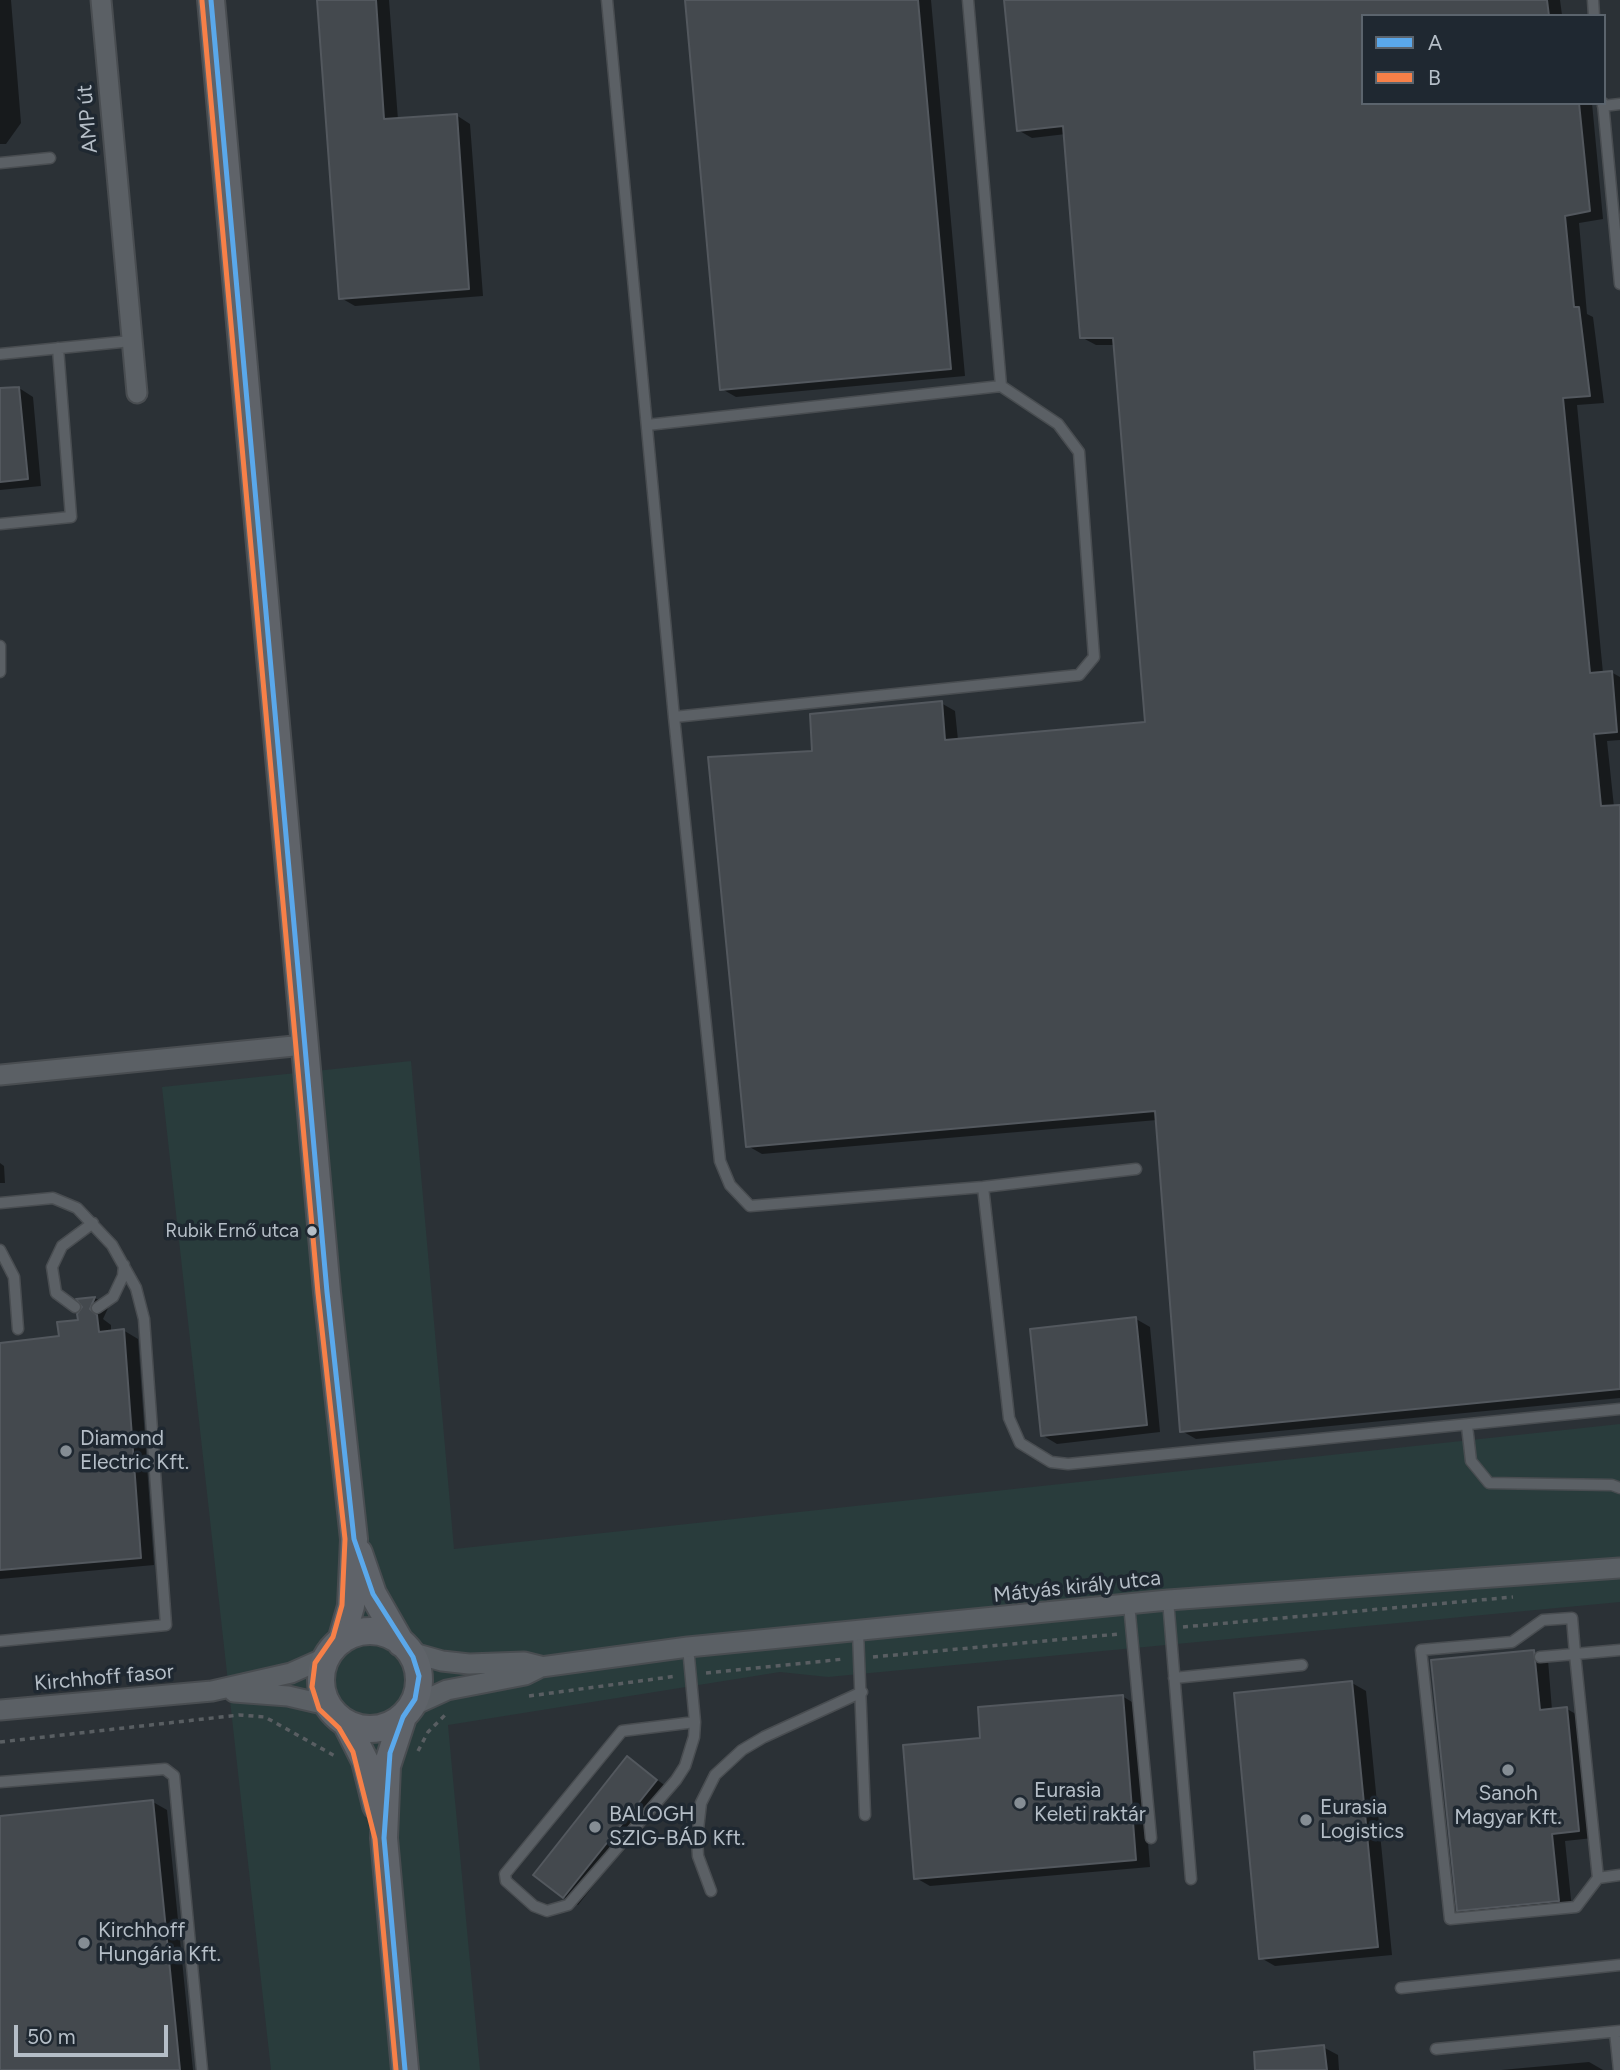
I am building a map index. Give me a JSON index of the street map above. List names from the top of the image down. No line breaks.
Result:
{"streets":{"street":["AMP út","Mátyás király utca","Kirchhoff fasor"]},"crossings":[["Mátyás király utca","Kirchhoff fasor"]],"places":["Rubik Ernő utca","Diamond Electric Kft.","Sanoh Magyar Kft.","Eurasia Keleti raktár","Eurasia Logistics","BALOGH SZIG-BÁD Kft.","Kirchhoff Hungária Kft."],"lines":["transit line A","transit line B"],"legend":["A","B"],"scale_bar":"50 m"}
